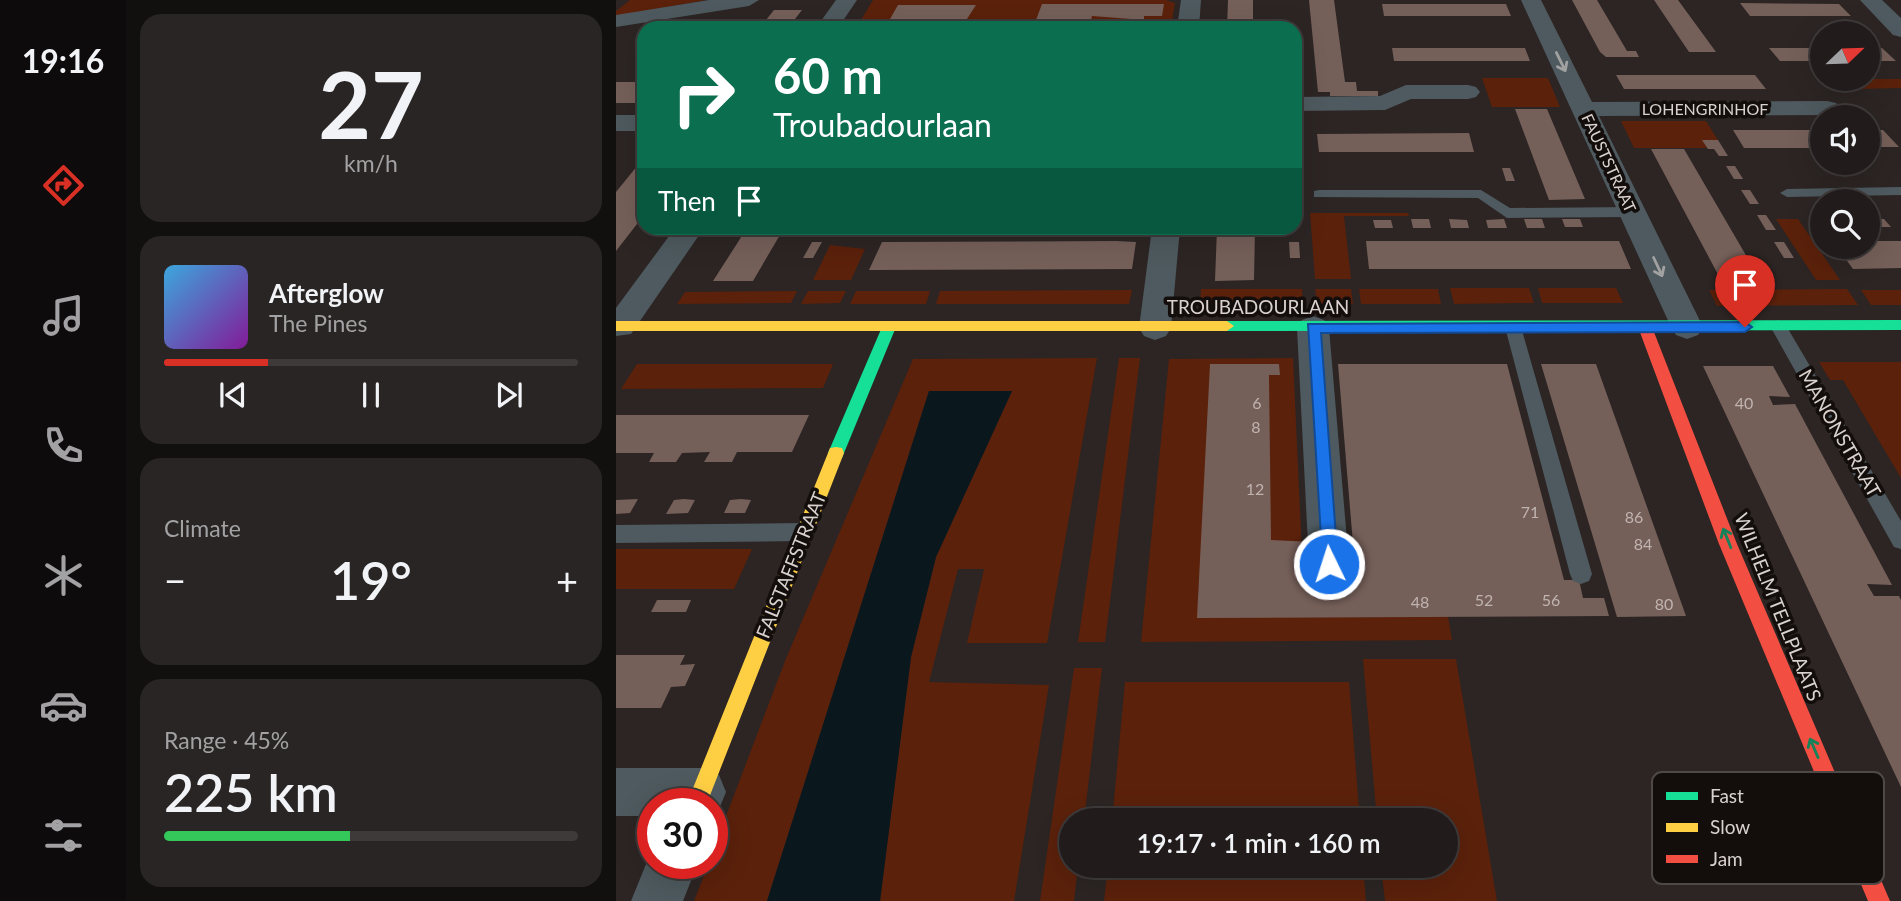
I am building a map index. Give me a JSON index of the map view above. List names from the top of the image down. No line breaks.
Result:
{"streets":{"street":["LOHENGRINHOF","FAUSTSTRAAT","TROUBADOURLAAN","FALSTAFFSTRAAT","WILHELM TELLPLAATS"],"lane":["MANONSTRAAT"]},"crossings":[["LOHENGRINHOF","FAUSTSTRAAT"],["FAUSTSTRAAT","TROUBADOURLAAN"],["TROUBADOURLAAN","MANONSTRAAT"],["TROUBADOURLAAN","FALSTAFFSTRAAT"],["TROUBADOURLAAN","WILHELM TELLPLAATS"]],"one_way":["FAUSTSTRAAT","WILHELM TELLPLAATS"],"house_numbers":["6","40","8","12","71","86","84","52","56","48","80"],"legend":["Fast","Slow","Jam"],"north":"top right","page":{"tabs":"19:16","tile":[["27","km/h"],"Climate",["Range · 45%","225 km"]],"turn":["60 m","Troubadourlaan"],"then":"Then","song":["Afterglow","The Pines"],"heat":["−","19°","+"],"limit":"30","trip":"19:17 · 1 min · 160 m"}}
